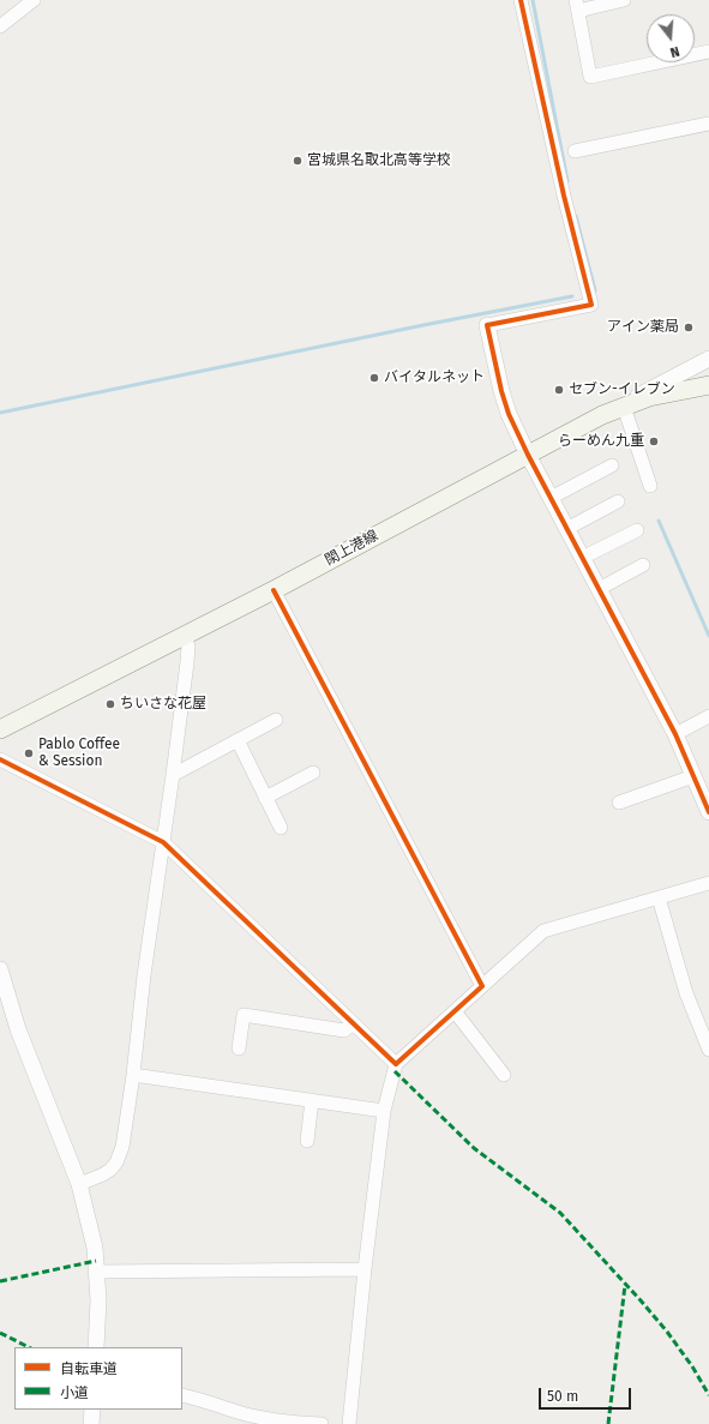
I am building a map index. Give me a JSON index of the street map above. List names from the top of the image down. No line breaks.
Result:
{"streets":{"main road":["閖上港線"]},"places":["宮城県名取北高等学校","アイン薬局","バイタルネット","セブン-イレブン","らーめん九重","ちいさな花屋","Pablo Coffee & Session"],"legend":["自転車道","小道"],"scale_bar":"50 m","north":"bottom"}
